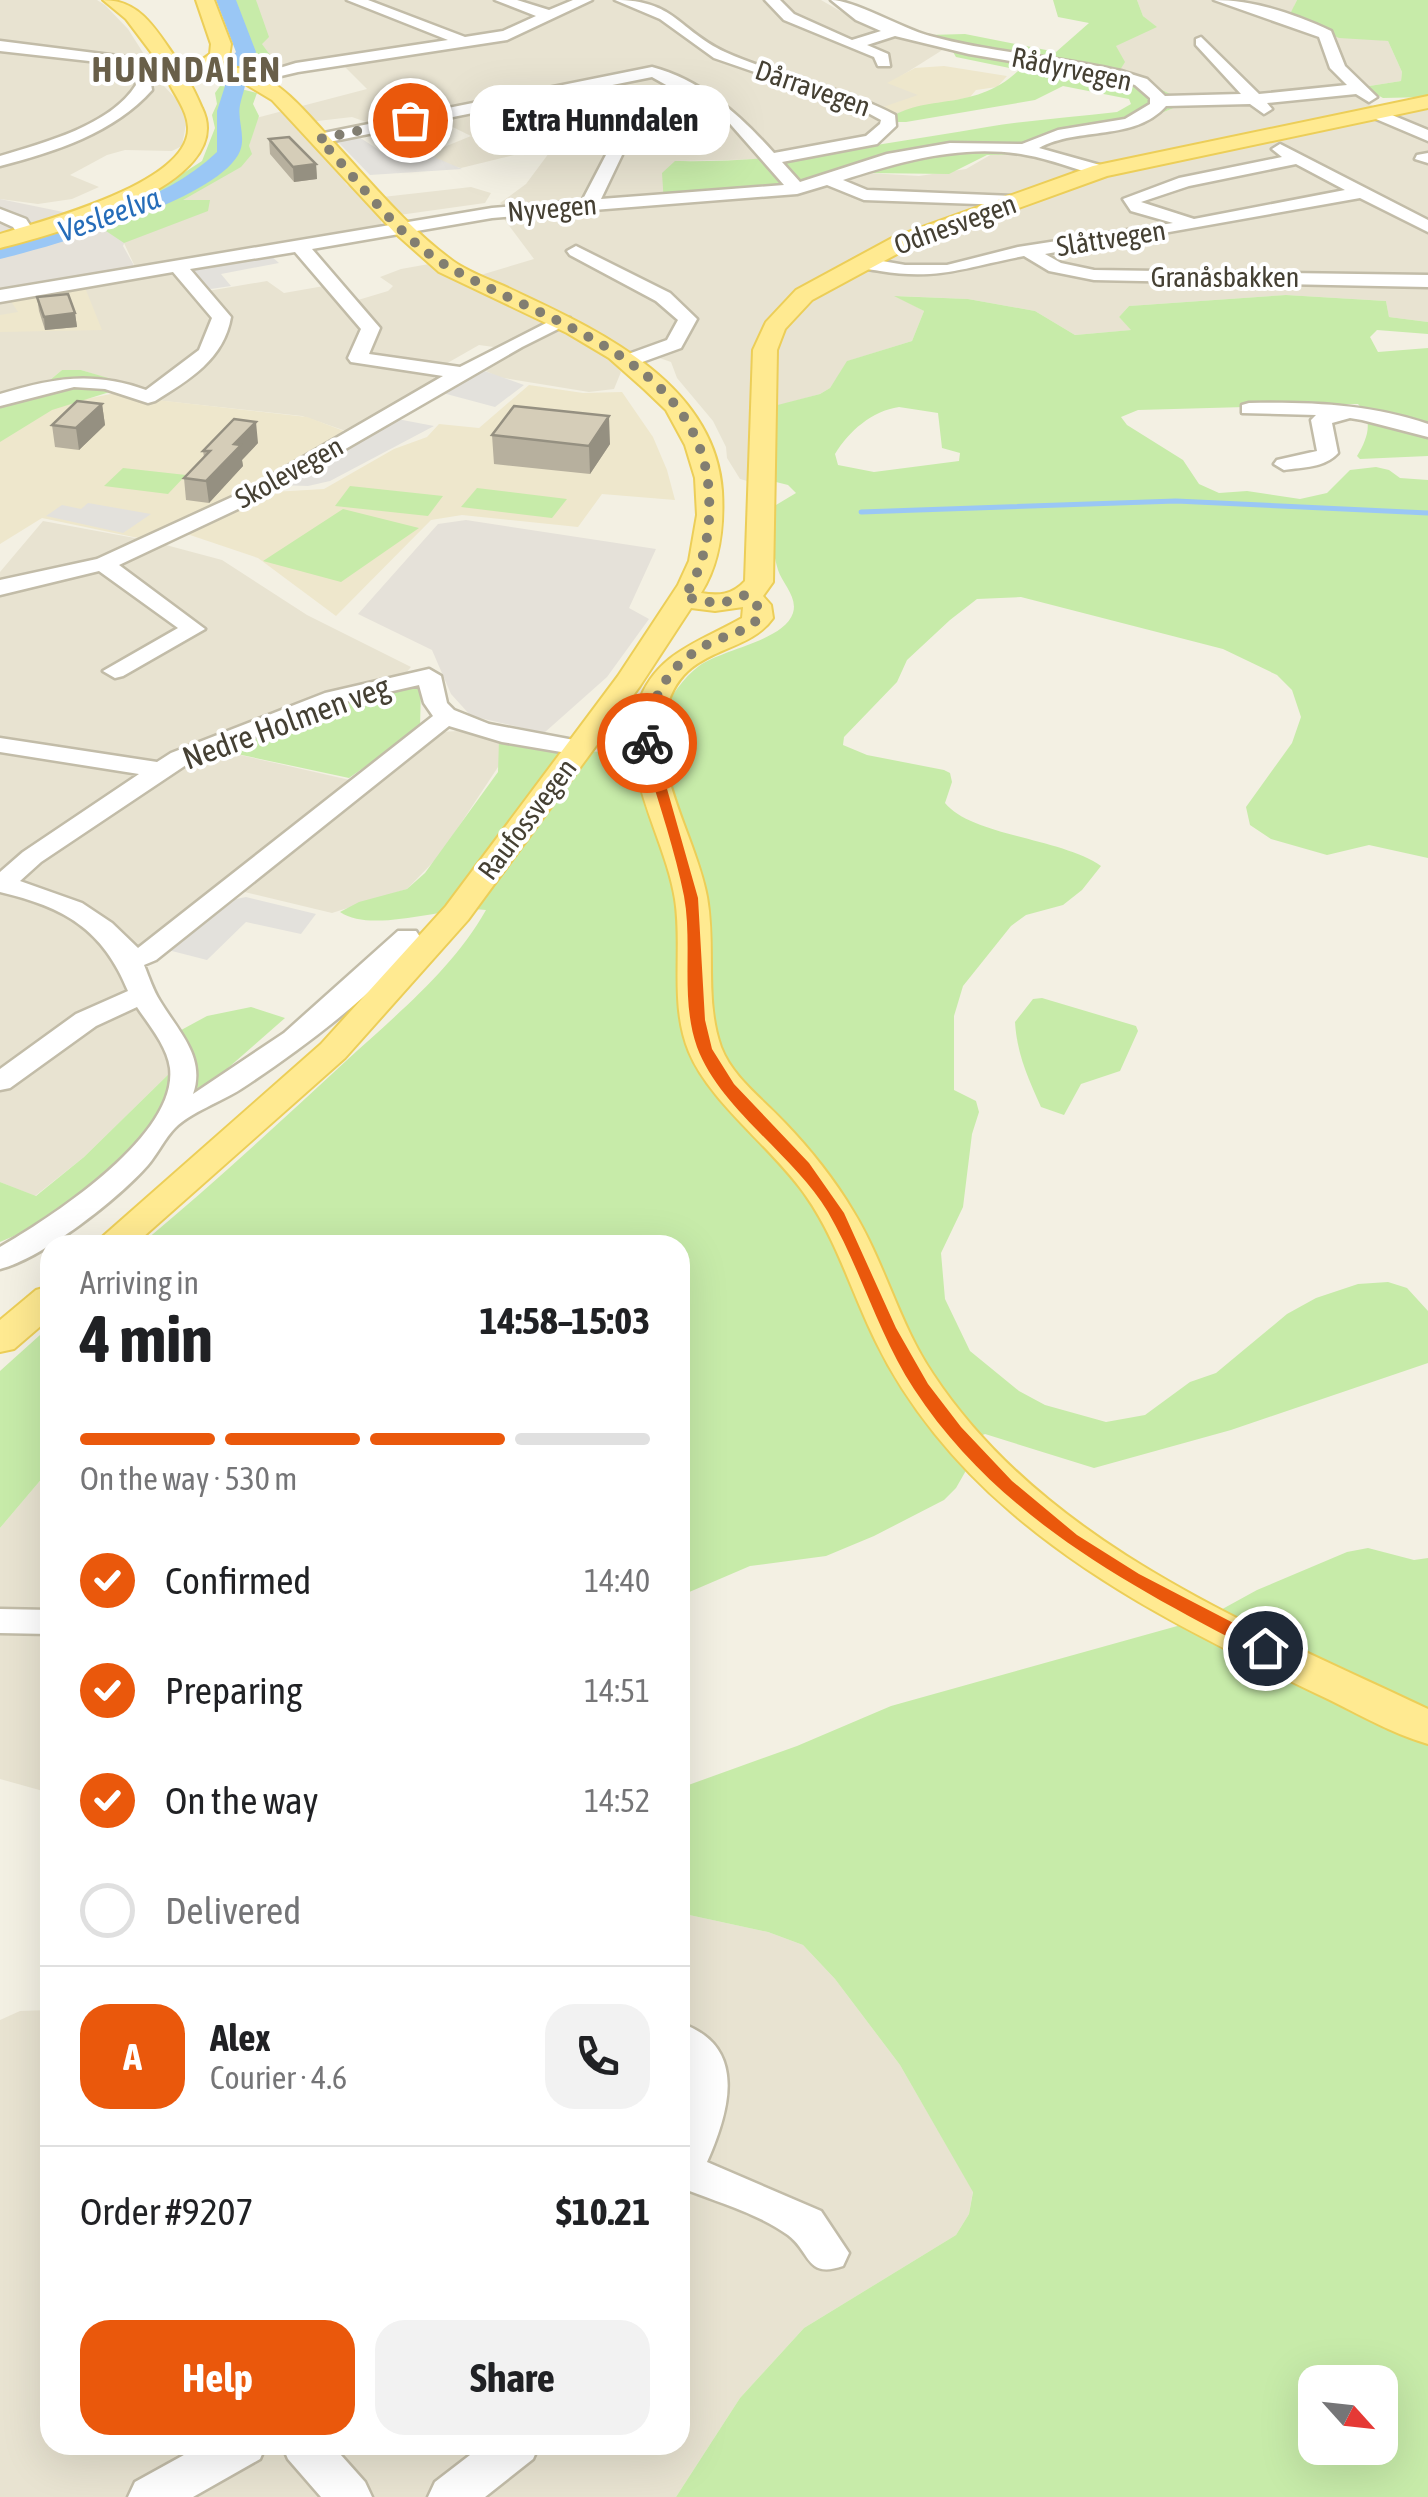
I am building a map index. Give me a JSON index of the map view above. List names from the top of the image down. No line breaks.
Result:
{"streets":{"main road":["Odnesvegen","Raufossvegen"],"street":["Rådyrvegen","Dårravegen","Nyvegen","Slåttvegen","Granåsbakken","Skolevegen","Nedre Holmen veg"]},"crossings":[["Rådyrvegen","Nyvegen"],["Nyvegen","Odnesvegen"],["Nyvegen","Raufossvegen"],["Odnesvegen","Slåttvegen"],["Slåttvegen","Granåsbakken"],["Skolevegen","Raufossvegen"]],"districts":["HUNNDALEN"],"water":["Vesleelva"],"places":["Extra Hunndalen"],"north":"bottom right","page":{"bubble":"Extra Hunndalen","heading":["4 min","Arriving in","14:58–15:03"],"panel":["Alex","Courier · 4.6","Order #9207","$10.21"],"bar":"On the way · 530 m","list":[["Confirmed","14:40"],["Preparing","14:51"],["On the way","14:52"],"Delivered"],"round":"A","buttons":["Help","Share"]}}
